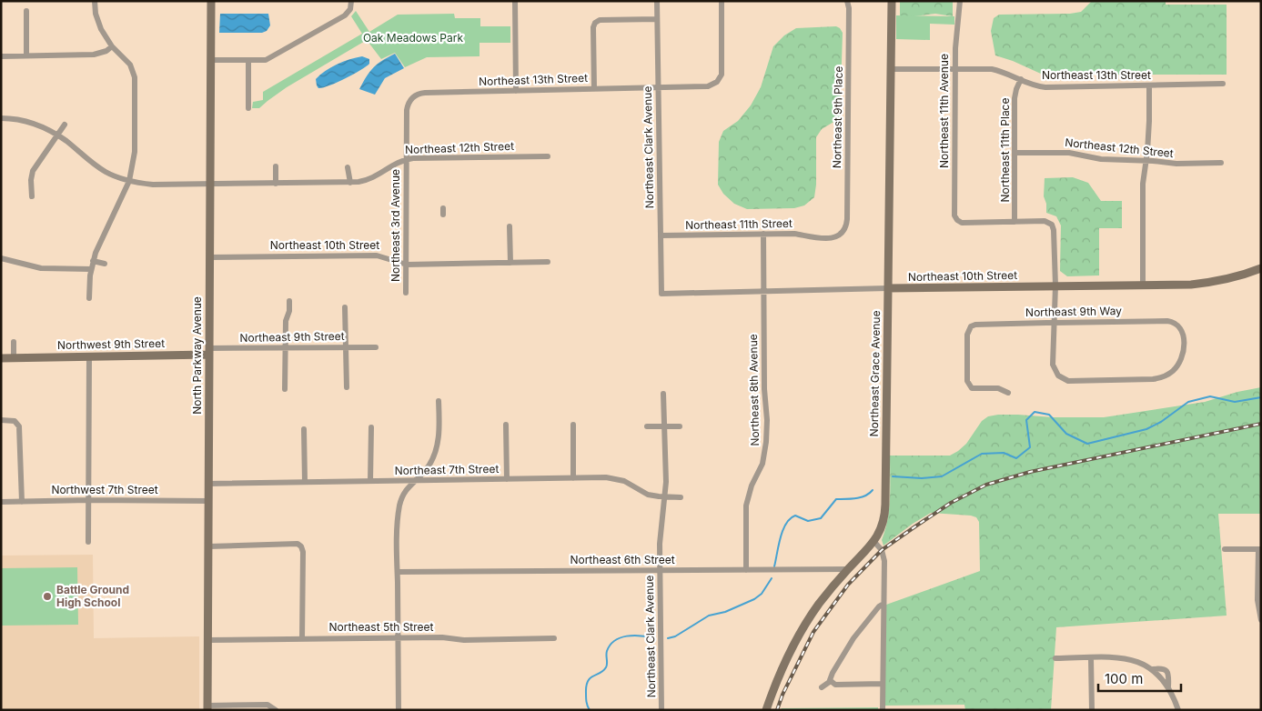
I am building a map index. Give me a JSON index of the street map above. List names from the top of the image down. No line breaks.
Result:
{"streets":{"street":["Northeast 13th Street","Northeast 11th Avenue","Northeast 9th Place","Northeast Clark Avenue","Northeast 12th Street","Northeast 11th Place","Northeast 11th Street","Northeast 3rd Avenue","Northeast 10th Street","Northeast 9th Way","Northeast 9th Street","Northwest 9th Street","North Parkway Avenue","Northeast Grace Avenue","Northeast 8th Avenue","Northeast 7th Street","Northwest 7th Street","Northeast 6th Street","Northeast 5th Street"]},"crossings":[["Northeast 13th Street","Northeast 11th Avenue"],["Northeast 13th Street","Northeast Clark Avenue"],["Northeast 13th Street","Northeast 12th Street"],["Northeast 13th Street","Northeast 11th Place"],["Northeast 13th Street","Northeast 3rd Avenue"],["Northeast 13th Street","Northeast Grace Avenue"],["Northeast 11th Avenue","Northeast 11th Place"],["Northeast 9th Place","Northeast 11th Street"],["Northeast Clark Avenue","Northeast 11th Street"],["Northeast Clark Avenue","Northeast 10th Street"],["Northeast Clark Avenue","Northeast 7th Street"],["Northeast Clark Avenue","Northeast 6th Street"],["Northeast 12th Street","Northeast 11th Place"],["Northeast 12th Street","Northeast 3rd Avenue"],["Northeast 12th Street","North Parkway Avenue"],["Northeast 11th Street","Northeast 8th Avenue"],["Northeast 3rd Avenue","Northeast 10th Street"],["Northeast 10th Street","North Parkway Avenue"],["Northeast 10th Street","Northeast Grace Avenue"],["Northeast 10th Street","Northeast 8th Avenue"],["Northeast 9th Street","Northwest 9th Street"],["Northeast 9th Street","North Parkway Avenue"],["Northwest 9th Street","North Parkway Avenue"],["North Parkway Avenue","Northeast 7th Street"],["North Parkway Avenue","Northwest 7th Street"],["North Parkway Avenue","Northeast 5th Street"],["Northeast Grace Avenue","Northeast 6th Street"],["Northeast 8th Avenue","Northeast 6th Street"]],"parks":["Oak Meadows Park"],"places":["Battle Ground High School"],"scale_bar":"100 m"}
